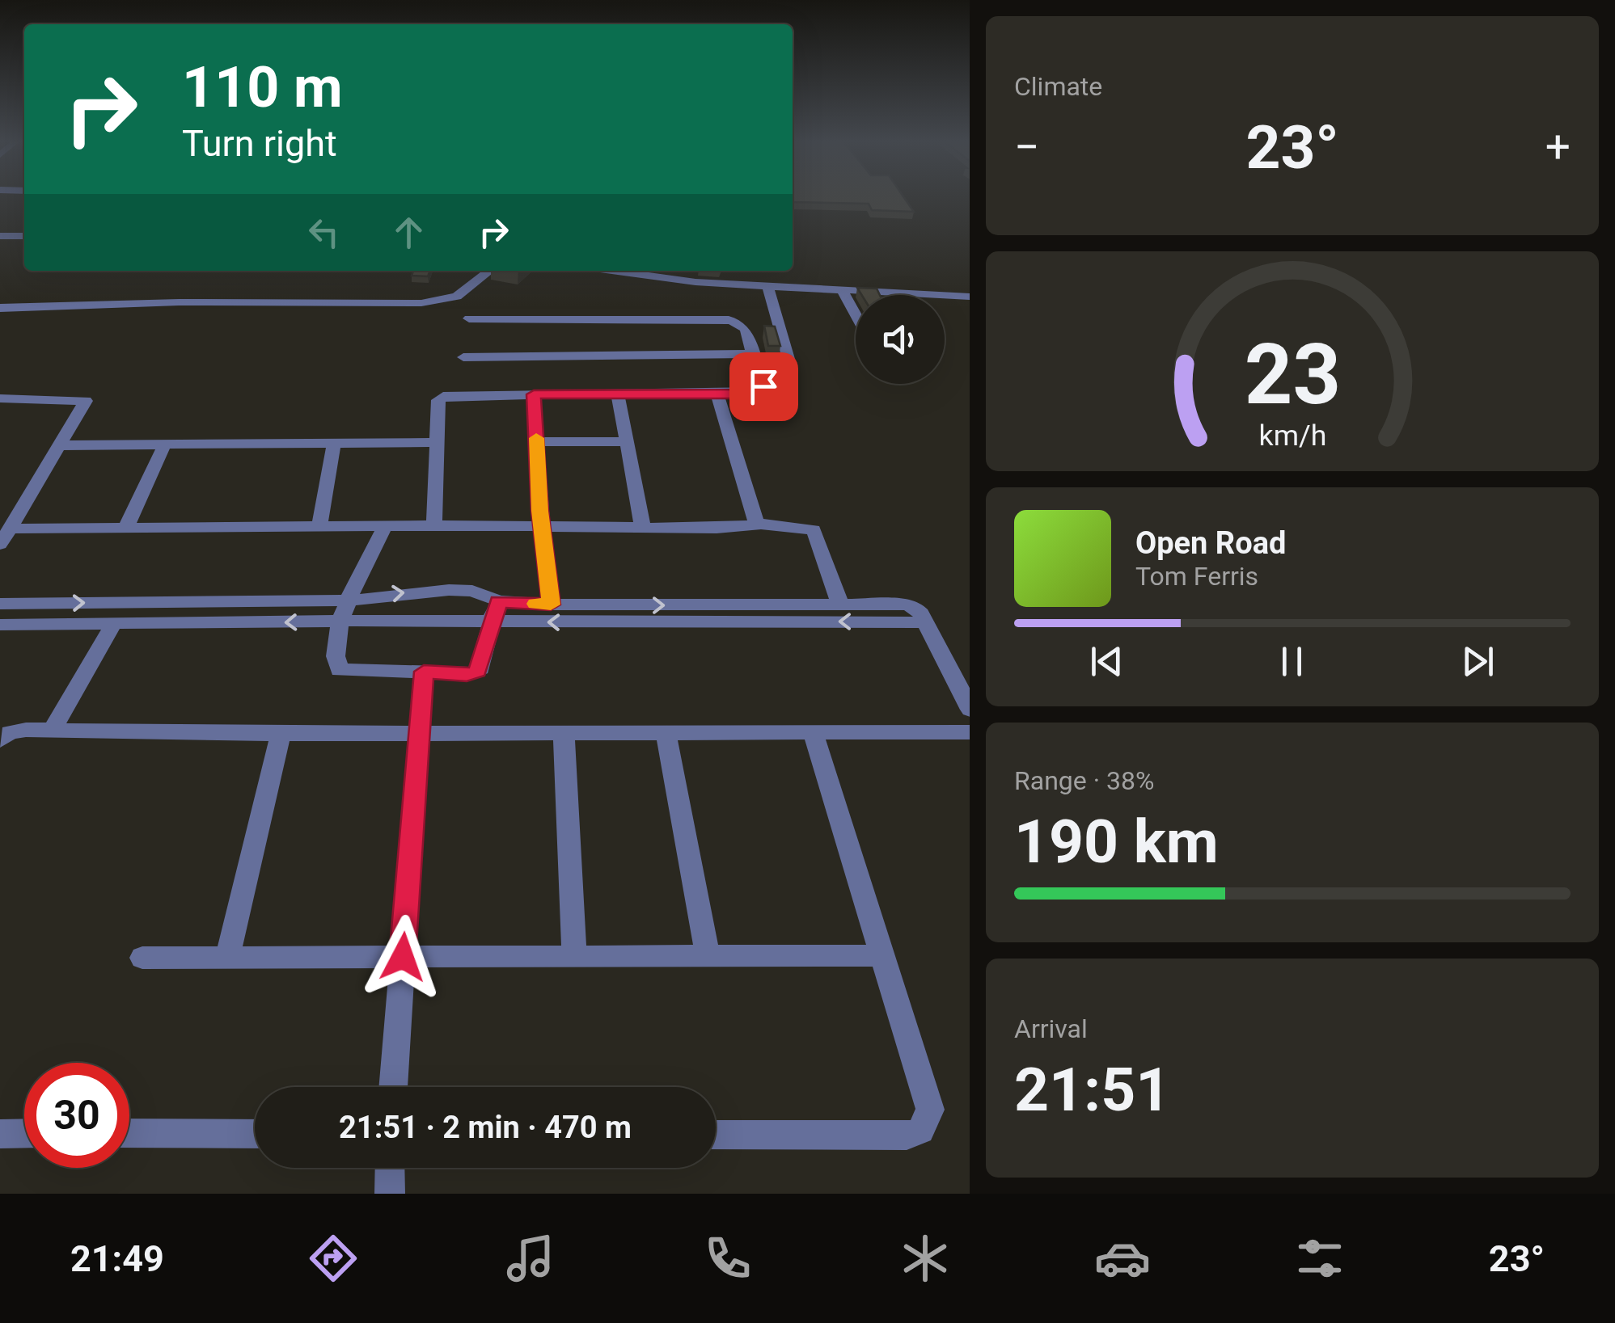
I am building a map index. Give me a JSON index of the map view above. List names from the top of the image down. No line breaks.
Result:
{"page":{"tile":["Climate",["Range · 38%","190 km"],["Arrival","21:51"]],"turn":["110 m","Turn right"],"heat":["−","23°","+"],"song":["Open Road","Tom Ferris"],"limit":"30","trip":"21:51 · 2 min · 470 m","tabs":["21:49","23°"],"gauge":["23","km/h"]}}
